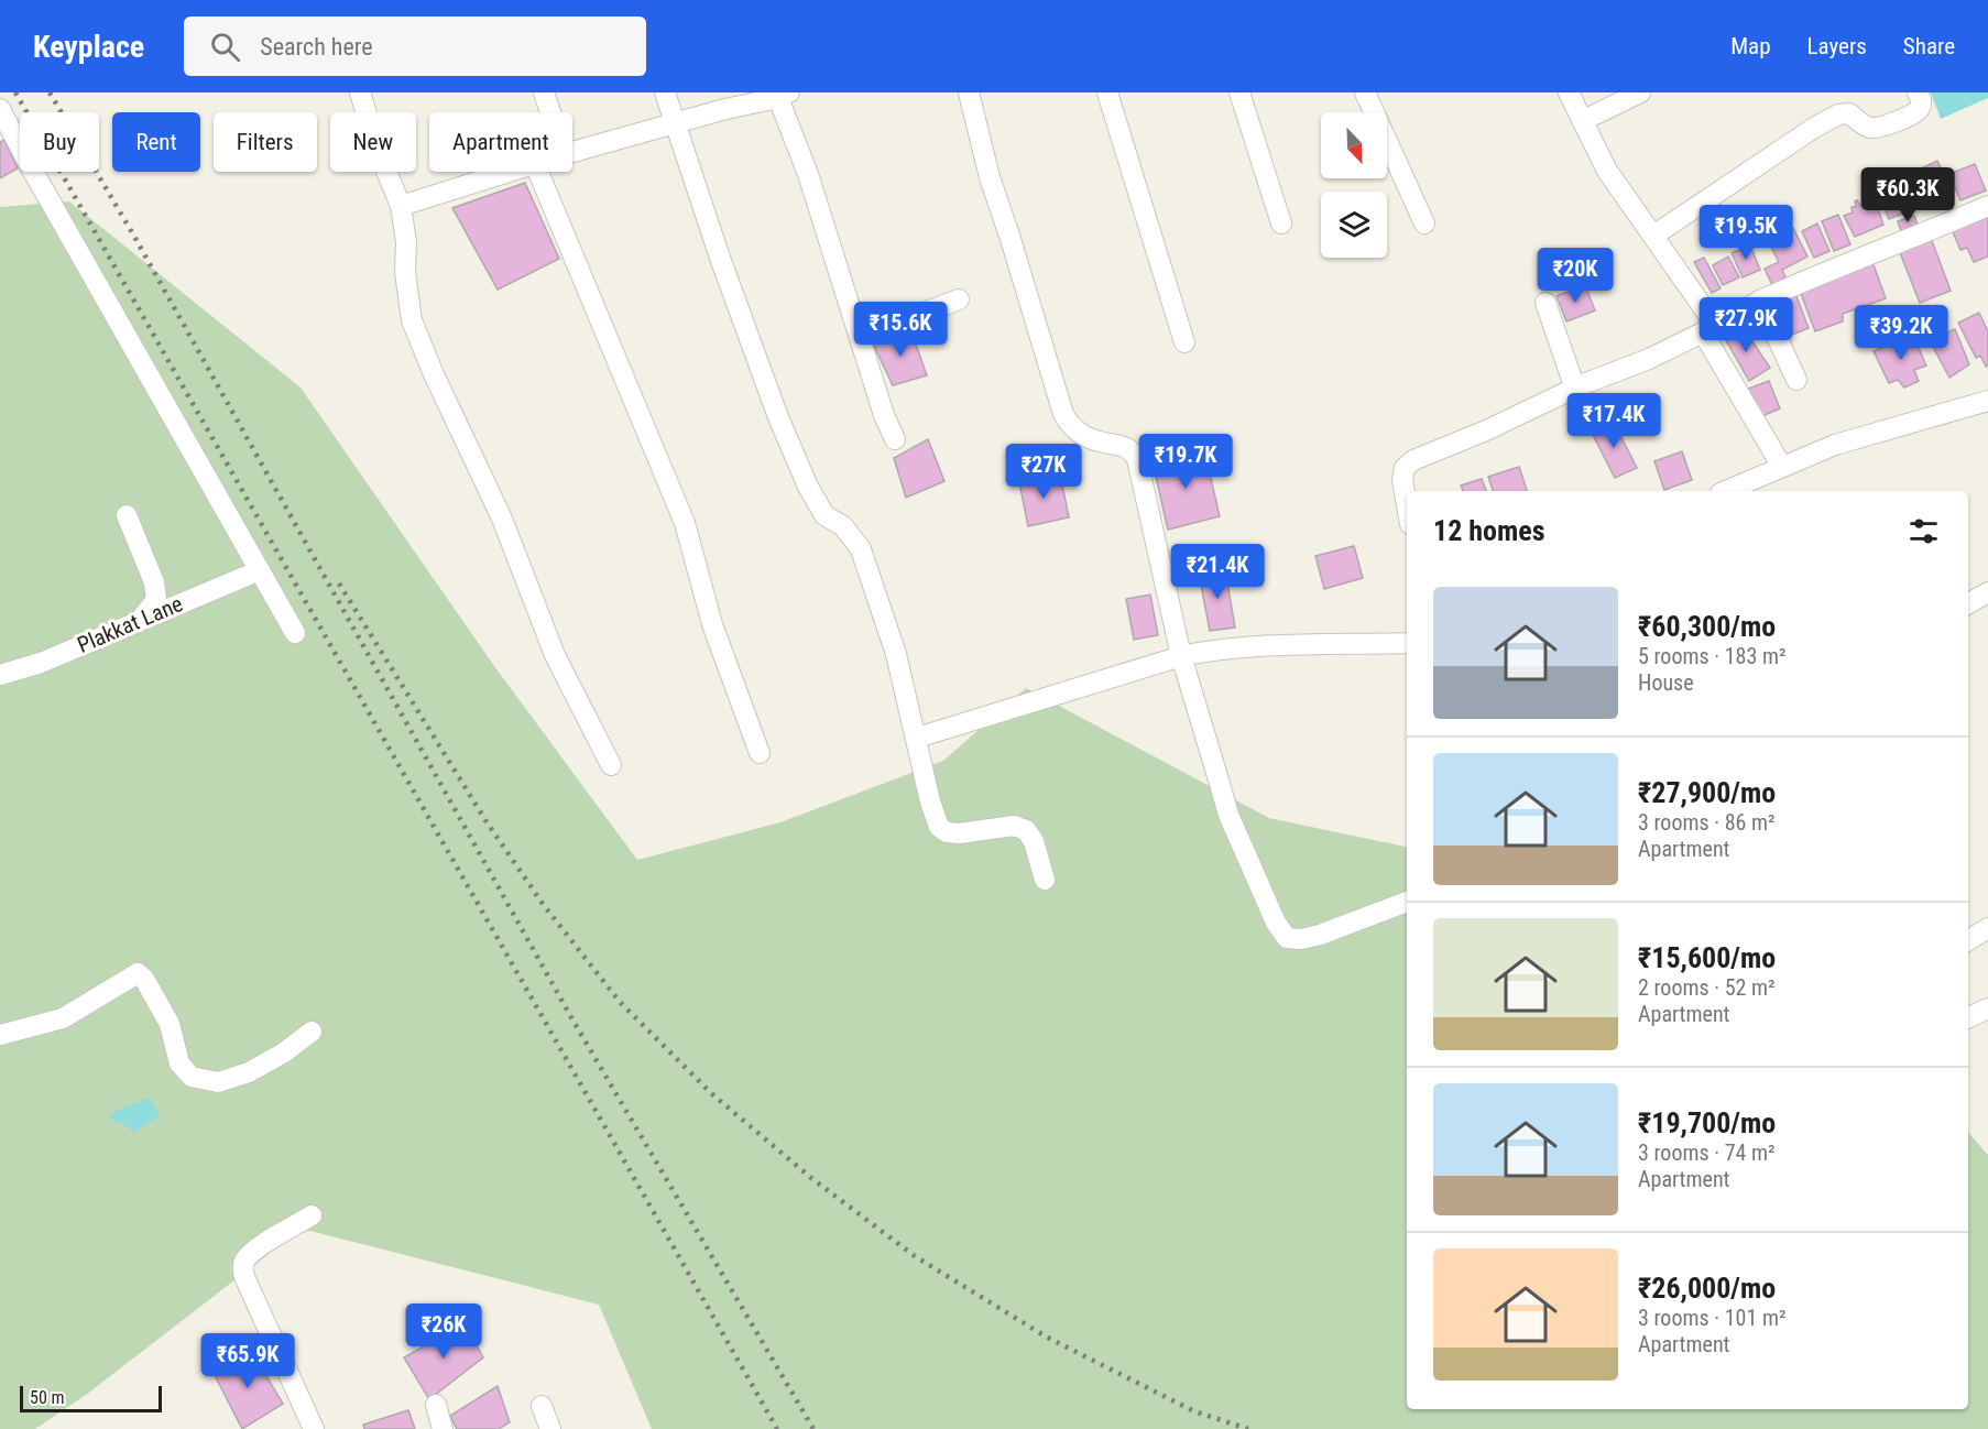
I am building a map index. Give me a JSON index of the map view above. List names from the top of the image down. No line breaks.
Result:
{"streets":{"street":["Plakkat Lane"]},"scale_bar":"50 m","north":"bottom right","page":{"header":"Keyplace","search":"Search here","nav":["Map","Layers","Share"],"chip":["Buy","Rent","Filters","New","Apartment"],"price":["₹60.3K","₹19.5K","₹20K","₹27.9K","₹15.6K","₹39.2K","₹17.4K","₹19.7K","₹27K","₹21.4K","₹26K","₹65.9K"],"heading":"12 homes","list":[{"name":"₹60,300/mo","note":"5 rooms · 183 m² · House"},{"name":"₹27,900/mo","note":"3 rooms · 86 m² · Apartment"},{"name":"₹15,600/mo","note":"2 rooms · 52 m² · Apartment"},{"name":"₹19,700/mo","note":"3 rooms · 74 m² · Apartment"},{"name":"₹26,000/mo","note":"3 rooms · 101 m² · Apartment"}],"scale":"50 m"}}
